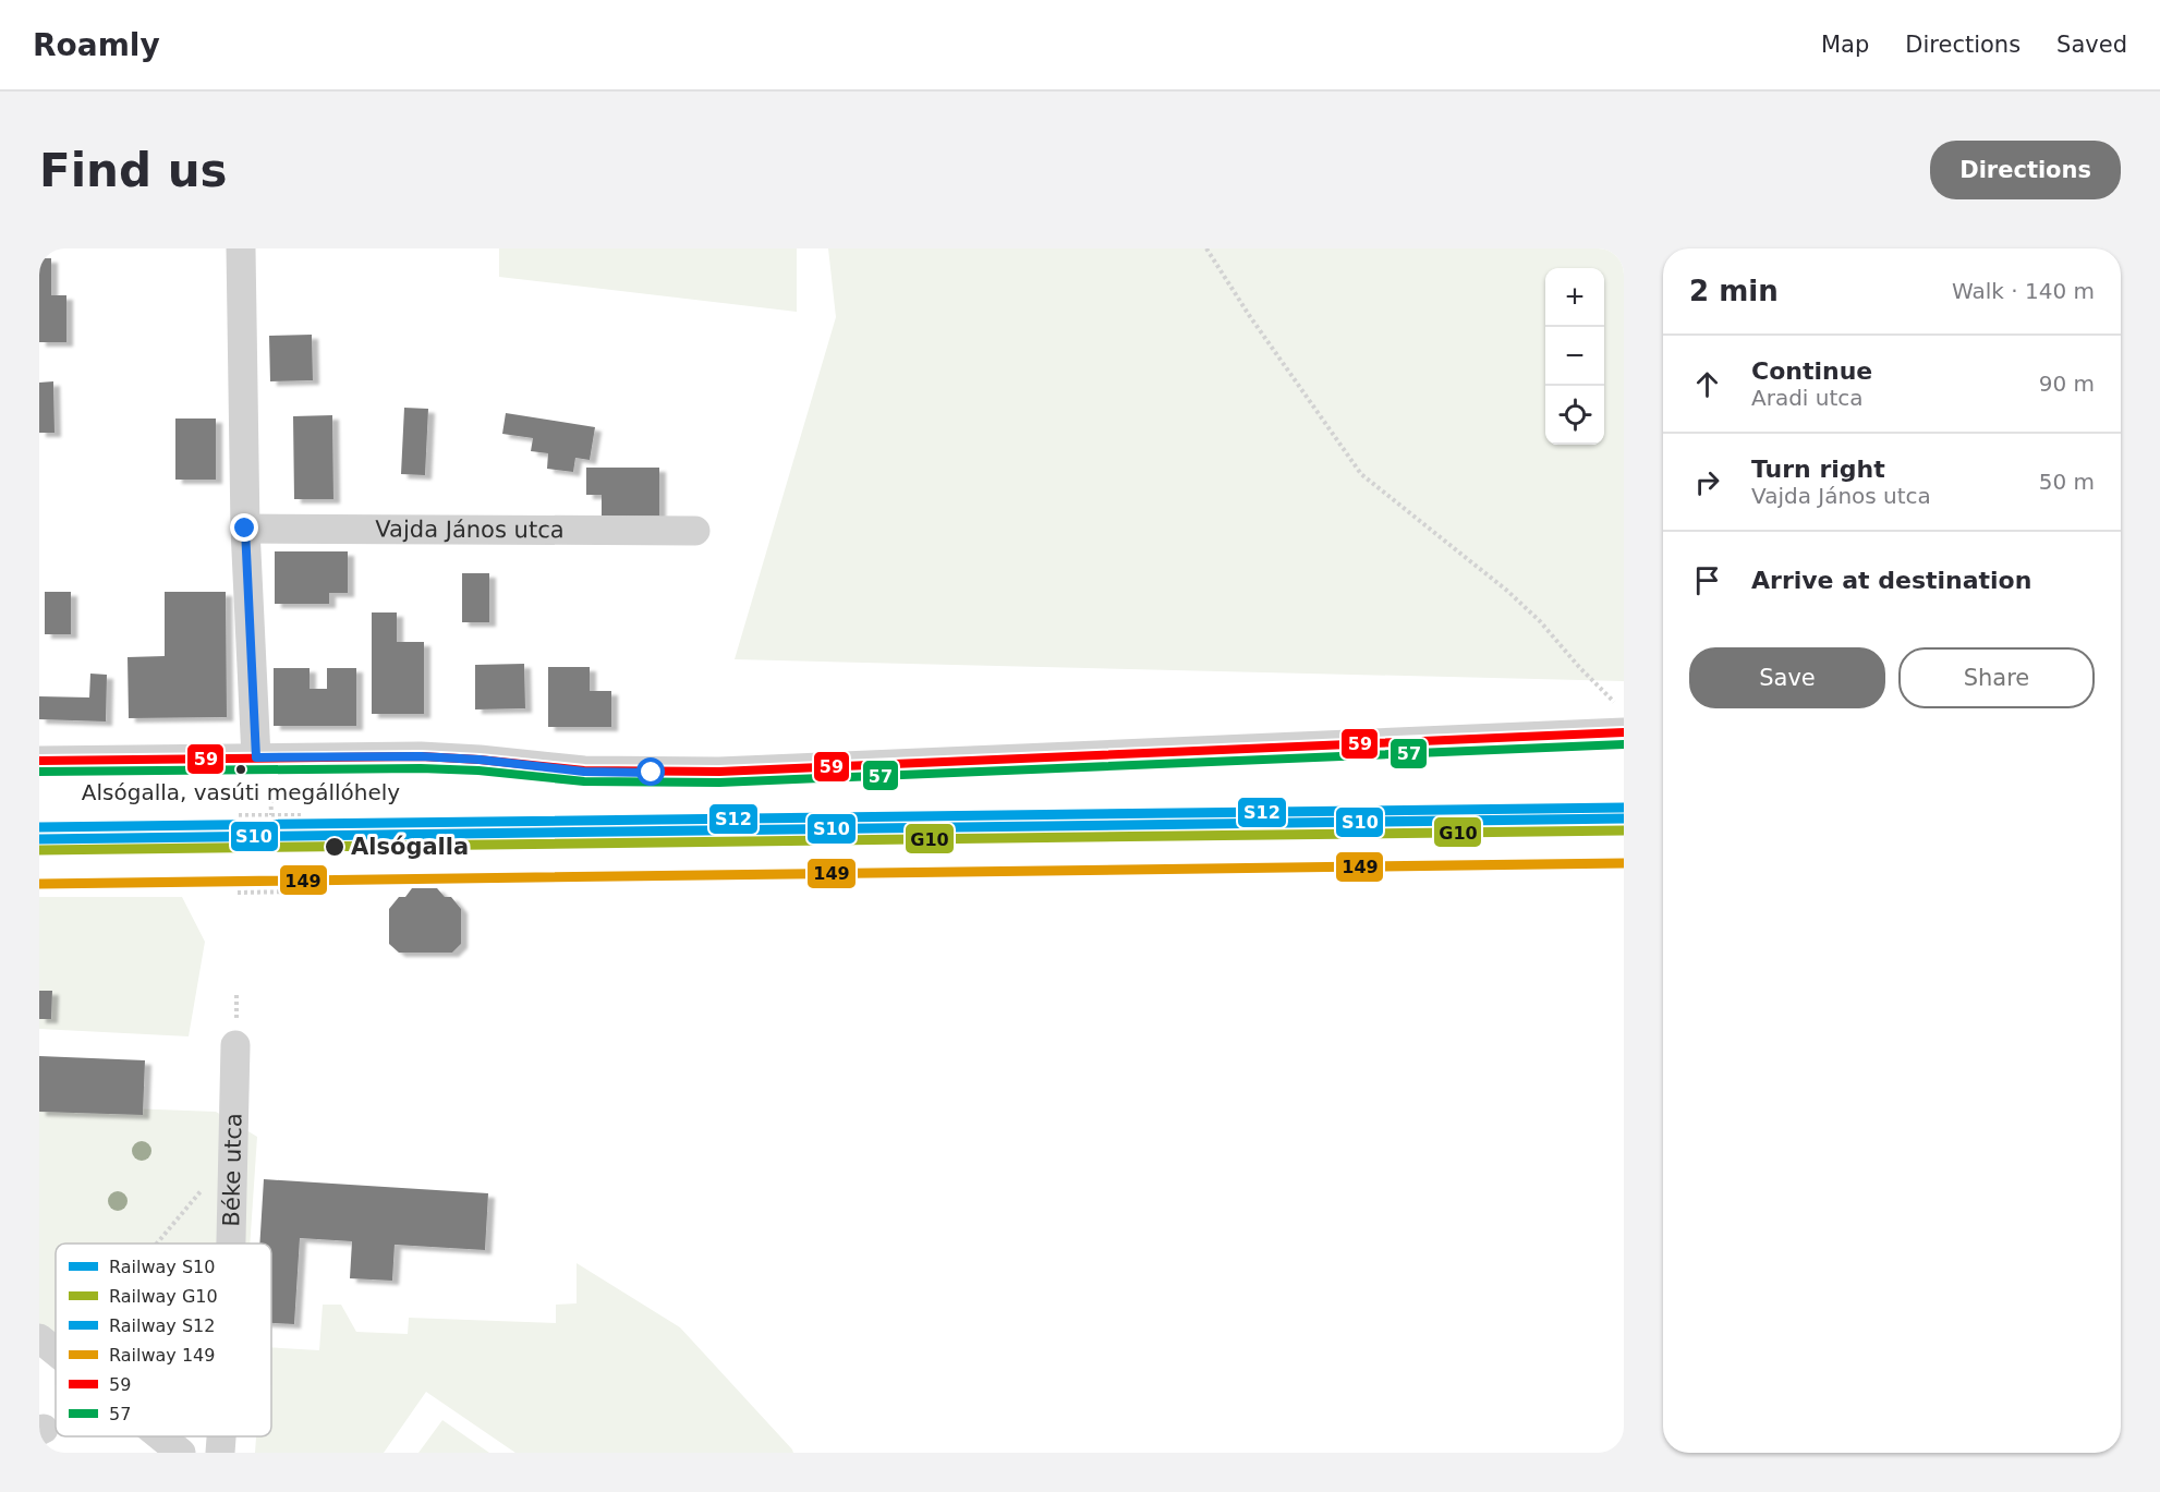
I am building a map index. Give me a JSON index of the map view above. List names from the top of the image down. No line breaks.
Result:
{"streets":{"street":["Vajda János utca","Béke utca"]},"places":["Alsógalla, vasúti megállóhely","Alsógalla"],"lines":["transit line 59","transit line 57","rail line S12","rail line S10","rail line G10","rail line 149"],"legend":["Railway S10","Railway G10","Railway S12","Railway 149","59","57"],"page":{"header":"Roamly","nav":["Map","Directions","Saved"],"buttons":["Directions",["Save","Share"]],"title":"Find us","heading":["2 min","Walk · 140 m"],"map_buttons":["+","−"],"list":[["Continue","Aradi utca","90 m"],["Turn right","Vajda János utca","50 m"],"Arrive at destination"]}}
